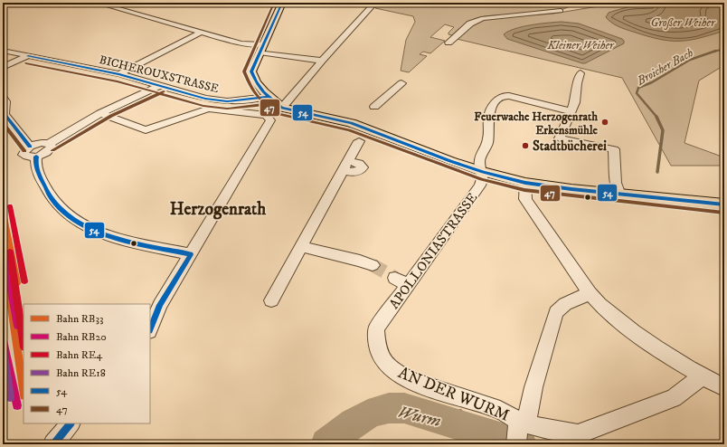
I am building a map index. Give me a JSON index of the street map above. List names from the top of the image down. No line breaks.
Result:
{"streets":{"street":["BICHEROUXSTRASSE","APOLLONIASTRASSE","AN DER WURM"]},"crossings":[["APOLLONIASTRASSE","AN DER WURM"]],"districts":["Herzogenrath"],"water":["Großer Weiher","Kleiner Weiher","Broicher Bach","Wurm"],"places":["Feuerwache Herzogenrath Erkensmühle","Stadtbücherei"],"lines":["transit line 54","transit line 47","rail line RE4","rail line RB33","rail line RB20","rail line RE18"],"legend":["Bahn RB33","Bahn RB20","Bahn RE4","Bahn RE18","54","47"]}
